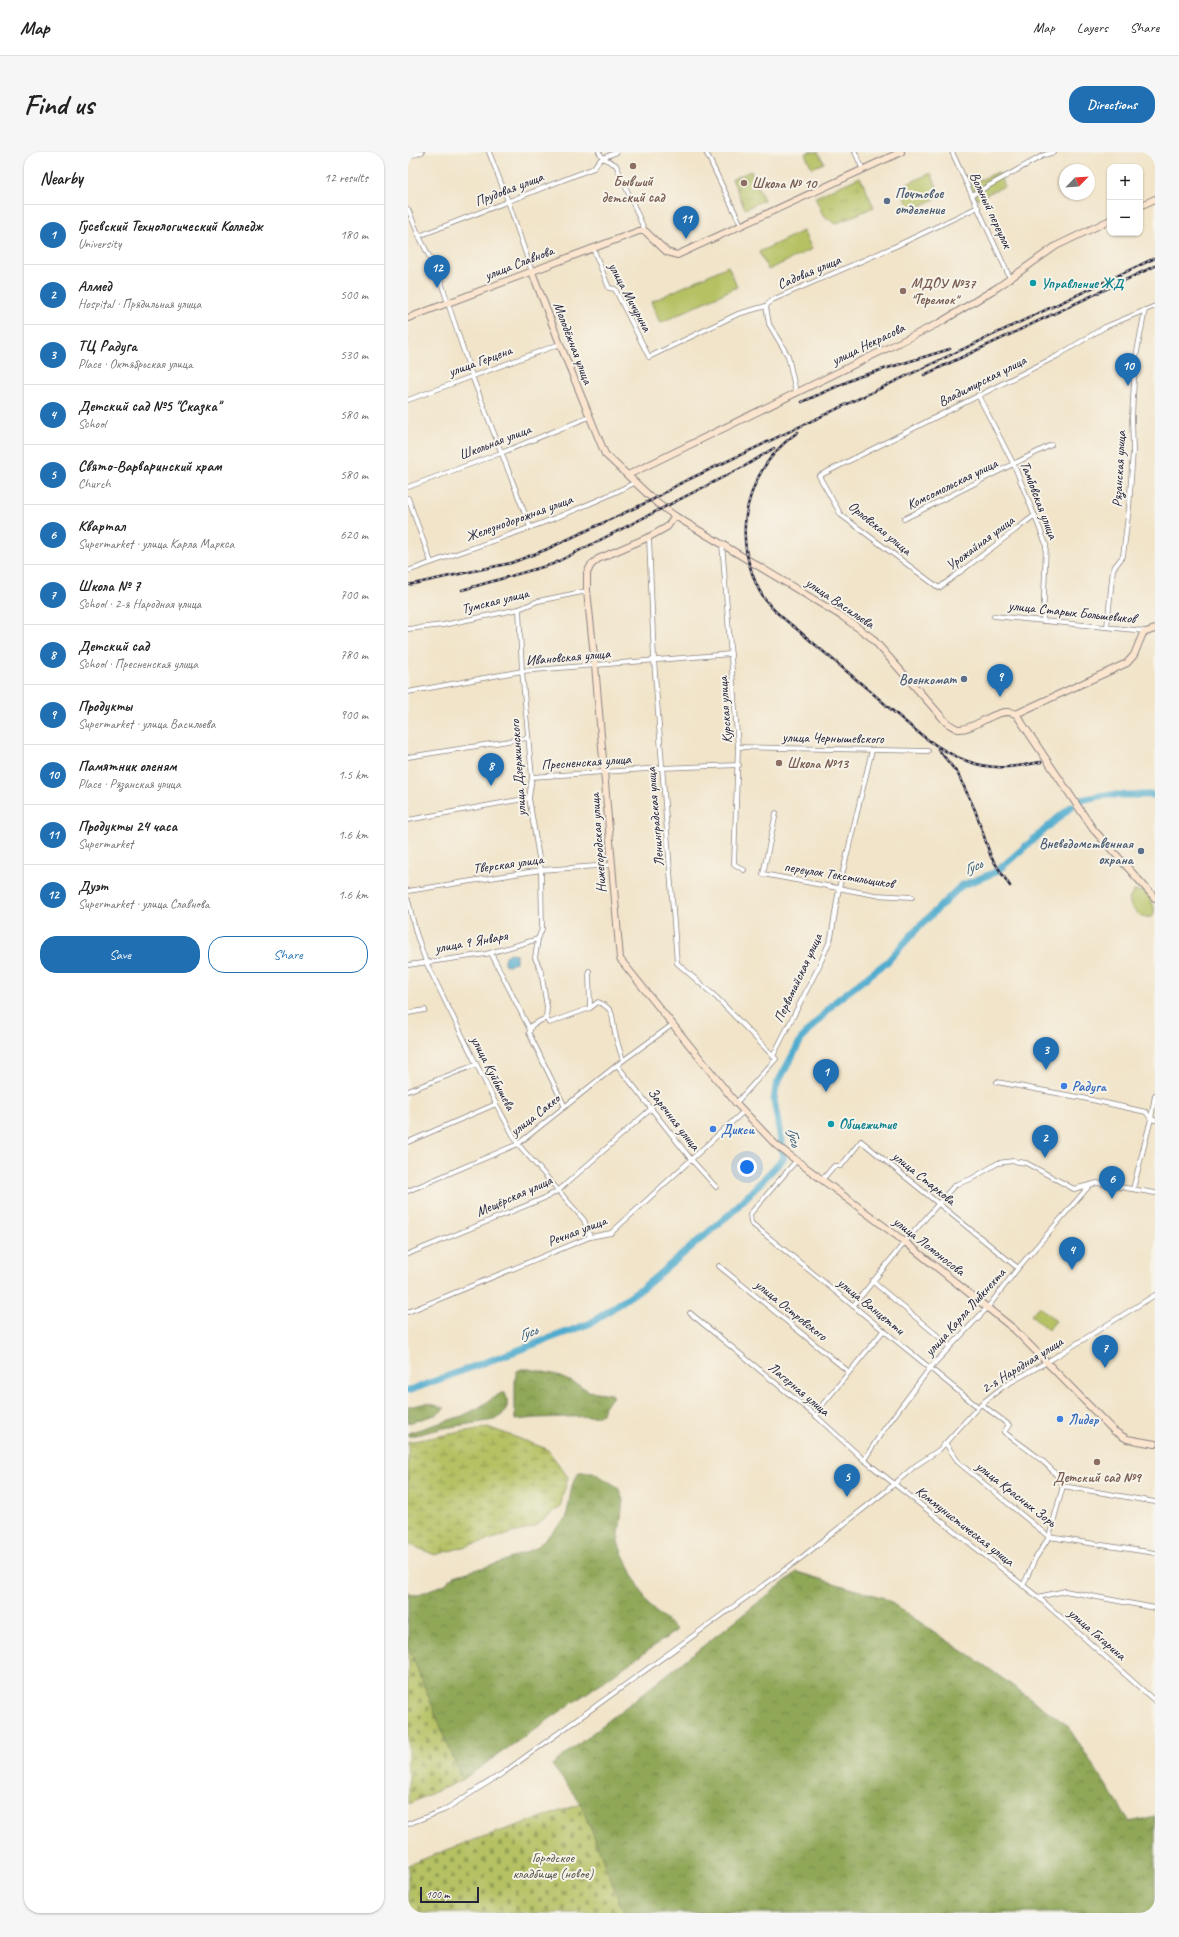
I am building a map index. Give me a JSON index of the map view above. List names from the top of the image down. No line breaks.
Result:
{"streets":{"main road":["улица Славнова","Молодёжная улица","улица Некрасова","улица Васильева","улица Старых Большевиков","Нижегородская улица","улица Ломоносова"],"street":["Прудовая улица","Вольный переулок","Садовая улица","улица Мичурина","улица Герцена","Владимирская улица","Школьная улица","Рязанская улица","Комсомольская улица","Тамбовская улица","Железнодорожная улица","Орловская улица","Урожайная улица","Тумская улица","Ивановская улица","Курская улица","улица Чернышевского","Пресненская улица","улица Дзержинского","Ленинградская улица","Тверская улица","переулок Текстильщиков","улица 9 Января","Первомайская улица","улица Куйбышева","улица Сакко","Заречная улица","улица Старкова","Мещёрская улица","Речная улица","улица Ванцетти","улица Островского","улица Карла Либкнехта","2-я Народная улица","Лагерная улица","улица Красных Зорь","Коммунистическая улица","улица Гагарина"]},"crossings":[["Прудовая улица","Молодёжная улица"],["Вольный переулок","Садовая улица"],["Вольный переулок","улица Некрасова"],["улица Славнова","улица Мичурина"],["улица Славнова","Молодёжная улица"],["Садовая улица","улица Мичурина"],["Молодёжная улица","улица Некрасова"],["Молодёжная улица","улица Герцена"],["Молодёжная улица","Школьная улица"],["Молодёжная улица","Железнодорожная улица"],["Молодёжная улица","улица Васильева"],["Молодёжная улица","Нижегородская улица"],["Владимирская улица","Рязанская улица"],["Владимирская улица","Тамбовская улица"],["Владимирская улица","Орловская улица"],["Рязанская улица","улица Старых Большевиков"],["Комсомольская улица","Тамбовская улица"],["Тамбовская улица","Урожайная улица"],["Тамбовская улица","улица Старых Большевиков"],["Орловская улица","Урожайная улица"],["Тумская улица","улица Дзержинского"],["Тумская улица","Нижегородская улица"],["улица Васильева","улица Старых Большевиков"],["улица Васильева","Курская улица"],["улица Васильева","Нижегородская улица"],["Ивановская улица","Курская улица"],["Ивановская улица","улица Дзержинского"],["Ивановская улица","Ленинградская улица"],["Ивановская улица","Нижегородская улица"],["Курская улица","улица Чернышевского"],["Курская улица","Пресненская улица"],["улица Чернышевского","Первомайская улица"],["Пресненская улица","улица Дзержинского"],["Пресненская улица","Ленинградская улица"],["Пресненская улица","Нижегородская улица"],["улица Дзержинского","Тверская улица"],["улица Дзержинского","улица 9 Января"],["Ленинградская улица","Нижегородская улица"],["Ленинградская улица","Первомайская улица"],["Нижегородская улица","Тверская улица"],["Нижегородская улица","Первомайская улица"],["Нижегородская улица","улица Сакко"],["Нижегородская улица","Речная улица"],["Нижегородская улица","улица Ломоносова"],["переулок Текстильщиков","Первомайская улица"],["улица 9 Января","улица Куйбышева"],["улица Куйбышева","улица Сакко"],["улица Куйбышева","Мещёрская улица"],["улица Куйбышева","Речная улица"],["улица Сакко","Заречная улица"],["Заречная улица","Мещёрская улица"],["Заречная улица","Речная улица"],["улица Старкова","улица Ломоносова"],["улица Старкова","улица Карла Либкнехта"],["улица Ломоносова","улица Ванцетти"],["улица Ломоносова","улица Карла Либкнехта"],["улица Ломоносова","2-я Народная улица"],["улица Ванцетти","улица Карла Либкнехта"],["улица Ванцетти","2-я Народная улица"],["улица Карла Либкнехта","Лагерная улица"],["2-я Народная улица","Лагерная улица"],["2-я Народная улица","улица Красных Зорь"],["2-я Народная улица","Коммунистическая улица"],["Лагерная улица","Коммунистическая улица"],["Коммунистическая улица","улица Гагарина"]],"water":["Гусь"],"parks":["Городское кладбище (новое)"],"places":["Бывший детский сад","Школа № 10","Почтовое отделение","Управление ЖД","МДОУ №37 \"Теремок\"","Военкомат","Школа №13","Вневедомственная охрана","Радуга","Общежитие","Дикси","Лидер","Детский сад №9"],"scale_bar":"100 m","north":"top right","page":{"header":"Map","nav":["Map","Layers","Share"],"buttons":["Directions",["Save","Share"]],"title":"Find us","heading":["Nearby","12 results"],"map_buttons":["+","−"],"list":[{"mark":"1","name":"Гусевский Технологический Колледж","note":"University","value":"180 m"},{"mark":"2","name":"Алмед","note":"Hospital · Прядильная улица","value":"500 m"},{"mark":"3","name":"ТЦ Радуга","note":"Place · Октябрьская улица","value":"530 m"},{"mark":"4","name":"Детский сад №5 \"Сказка\"","note":"School","value":"580 m"},{"mark":"5","name":"Свято-Варваринский храм","note":"Church","value":"580 m"},{"mark":"6","name":"Квартал","note":"Supermarket · улица Карла Маркса","value":"620 m"},{"mark":"7","name":"Школа № 7","note":"School · 2-я Народная улица","value":"700 m"},{"mark":"8","name":"Детский сад","note":"School · Пресненская улица","value":"780 m"},{"mark":"9","name":"Продукты","note":"Supermarket · улица Васильева","value":"900 m"},{"mark":"10","name":"Памятник оленям","note":"Place · Рязанская улица","value":"1.5 km"},{"mark":"11","name":"Продукты 24 часа","note":"Supermarket","value":"1.6 km"},{"mark":"12","name":"Дуэт","note":"Supermarket · улица Славнова","value":"1.6 km"}],"pins":["11","12","10","9","8","3","1","2","6","4","7","5"],"scale":"100 m"}}
